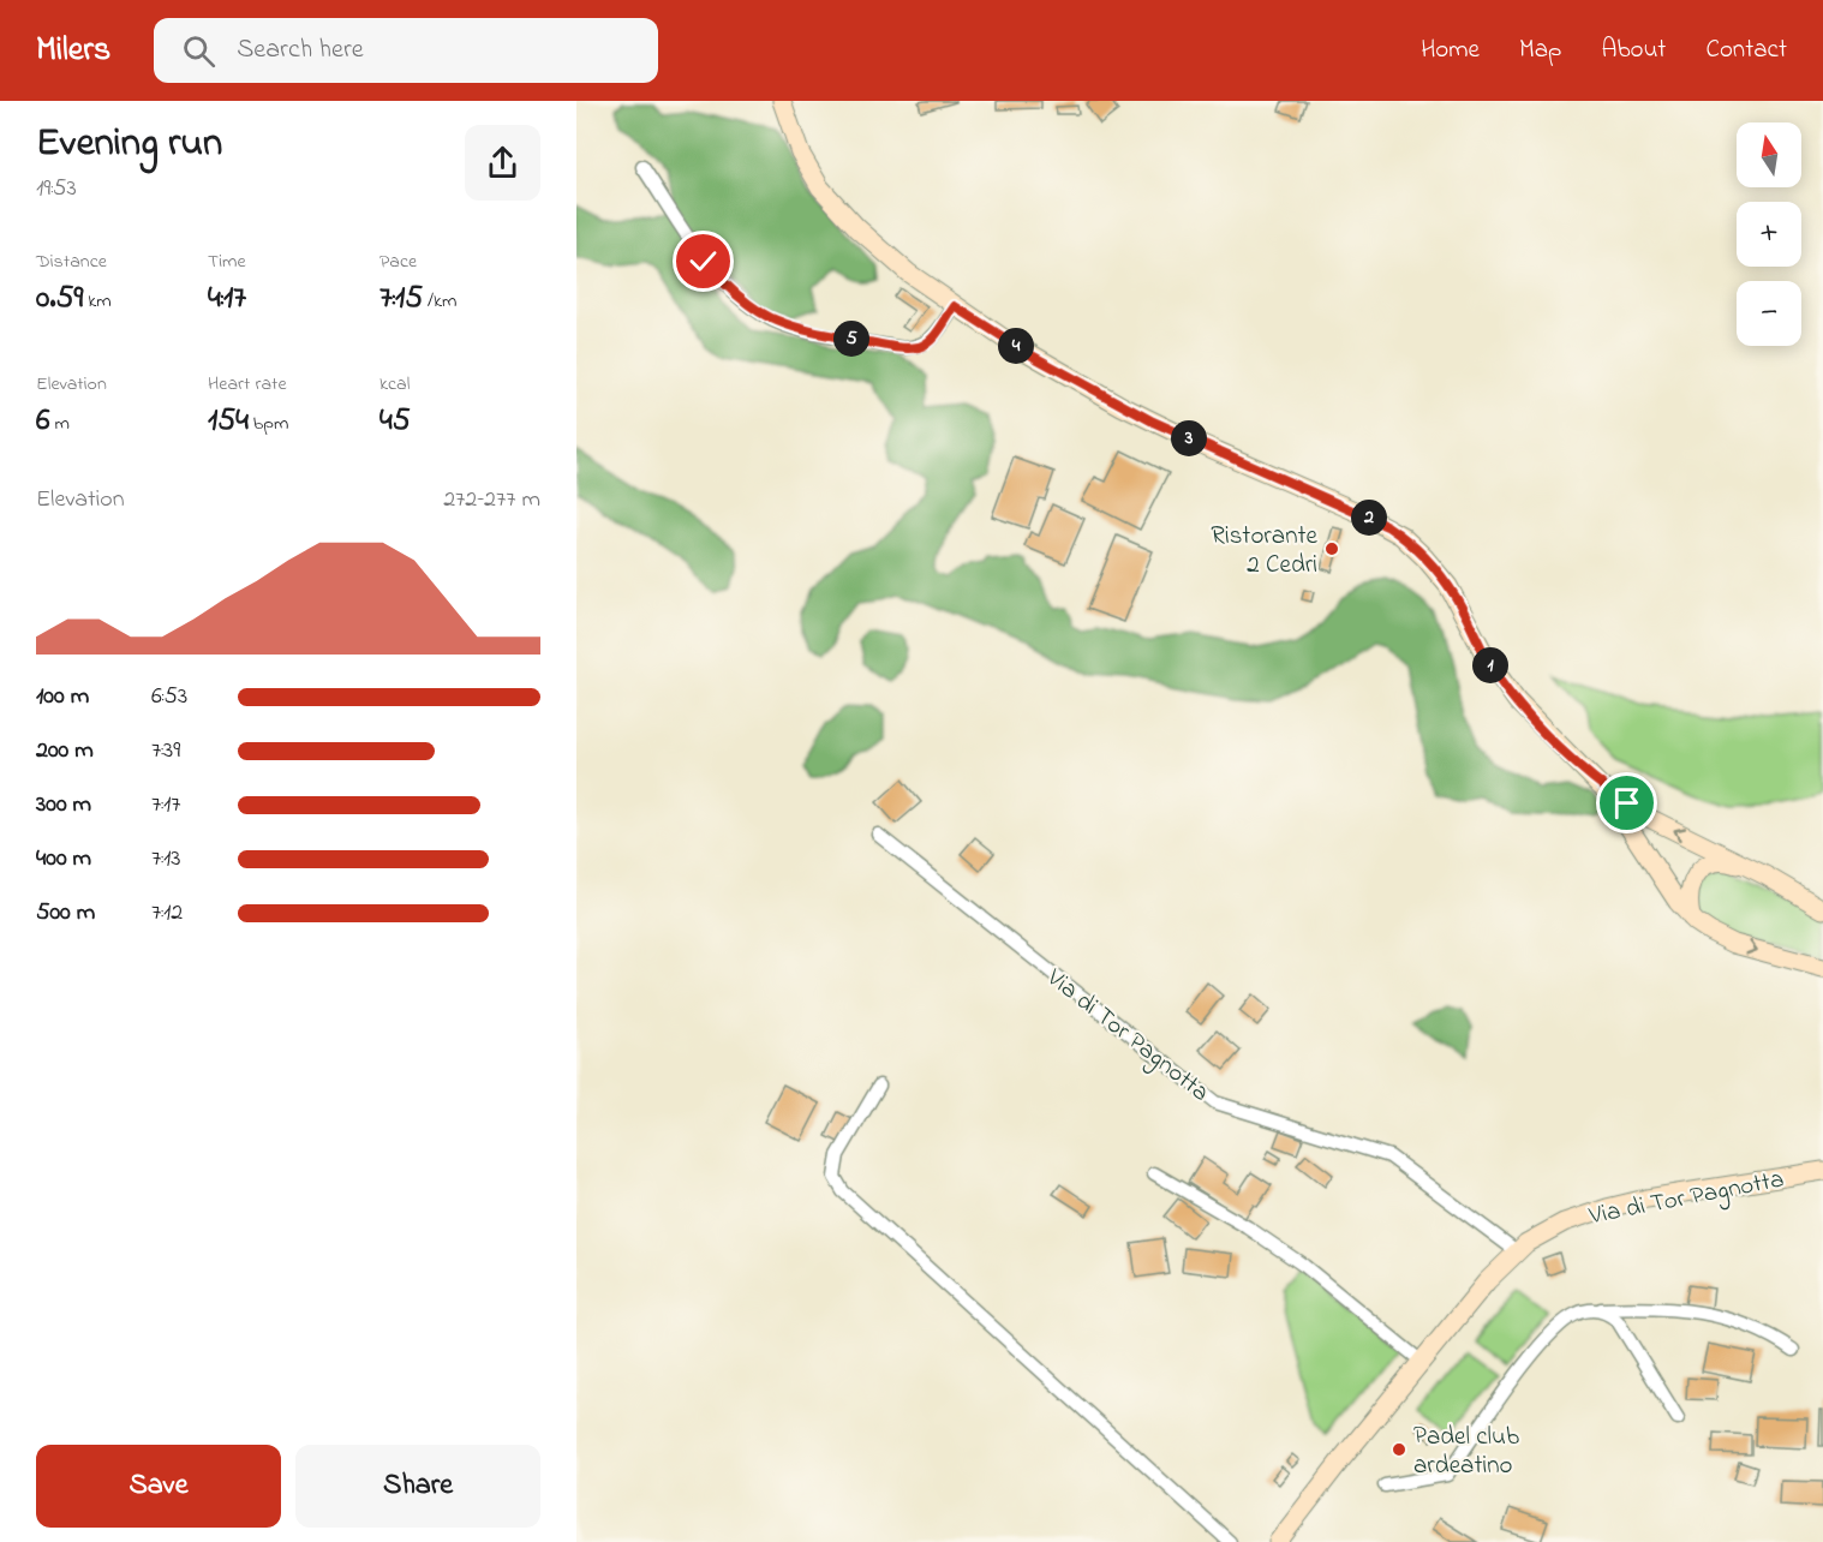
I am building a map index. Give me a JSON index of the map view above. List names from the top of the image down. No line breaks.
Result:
{"streets":{"main road":["Via di Tor Pagnotta"]},"places":["Ristorante 2 Cedri","Padel club ardeatino"],"north":"top","page":{"header":"Milers","search":"Search here","nav":["Home","Map","About","Contact"],"heading":["Evening run","19:53"],"map_buttons":["+","−"],"stats":[["Distance","0.59 km"],["Time","4:17"],["Pace","7:15 /km"],["Elevation","6 m"],["Heart rate","154 bpm"],["kcal","45"]],"pins":["5","4","3","2","1"],"chart":["Elevation","272–277 m"],"list":[{"name":"100 m","note":"6:53"},{"name":"200 m","note":"7:39"},{"name":"300 m","note":"7:17"},{"name":"400 m","note":"7:13"},{"name":"500 m","note":"7:12"}],"buttons":["Save","Share"]}}
